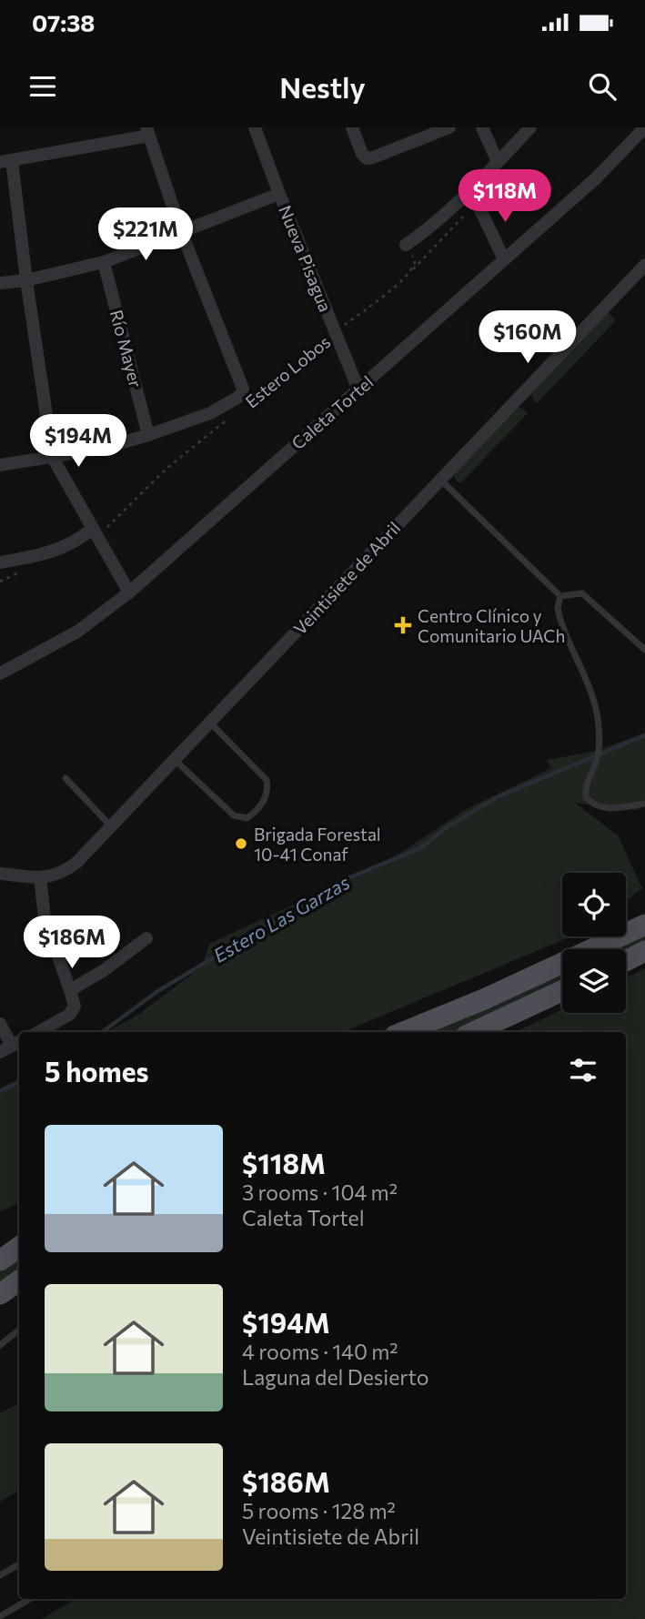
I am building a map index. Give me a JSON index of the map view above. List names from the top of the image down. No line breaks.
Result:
{"streets":{"street":["Nueva Pisagua","Río Mayer","Caleta Tortel","Veintisiete de Abril"],"path":["Estero Lobos"]},"crossings":[["Nueva Pisagua","Estero Lobos"],["Nueva Pisagua","Caleta Tortel"]],"water":["Estero Las Garzas"],"places":{"health":["Centro Clínico y Comunitario UACh"],"other":["Brigada Forestal 10-41 Conaf"]},"page":{"status":"07:38","header":"Nestly","price":["$118M","$221M","$160M","$194M","$186M"],"heading":"5 homes","list":[{"name":"$118M","note":"3 rooms · 104 m² · Caleta Tortel"},{"name":"$194M","note":"4 rooms · 140 m² · Laguna del Desierto"},{"name":"$186M","note":"5 rooms · 128 m² · Veintisiete de Abril"}]}}
